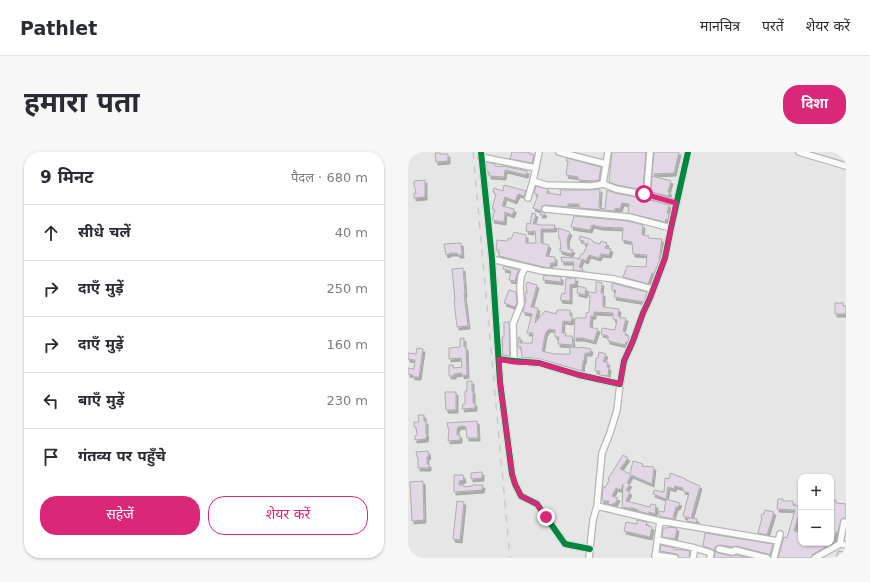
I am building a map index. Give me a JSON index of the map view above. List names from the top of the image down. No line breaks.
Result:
{"page":{"header":"Pathlet","nav":["मानचित्र","परतें","शेयर करें"],"buttons":["दिशा",["सहेजें","शेयर करें"]],"title":"हमारा पता","heading":["9 मिनट","पैदल · 680 m"],"list":[["सीधे चलें","40 m"],["दाएँ मुड़ें","250 m"],["दाएँ मुड़ें","160 m"],["बाएँ मुड़ें","230 m"],"गंतव्य पर पहुँचे"],"map_buttons":["+","−"]}}
